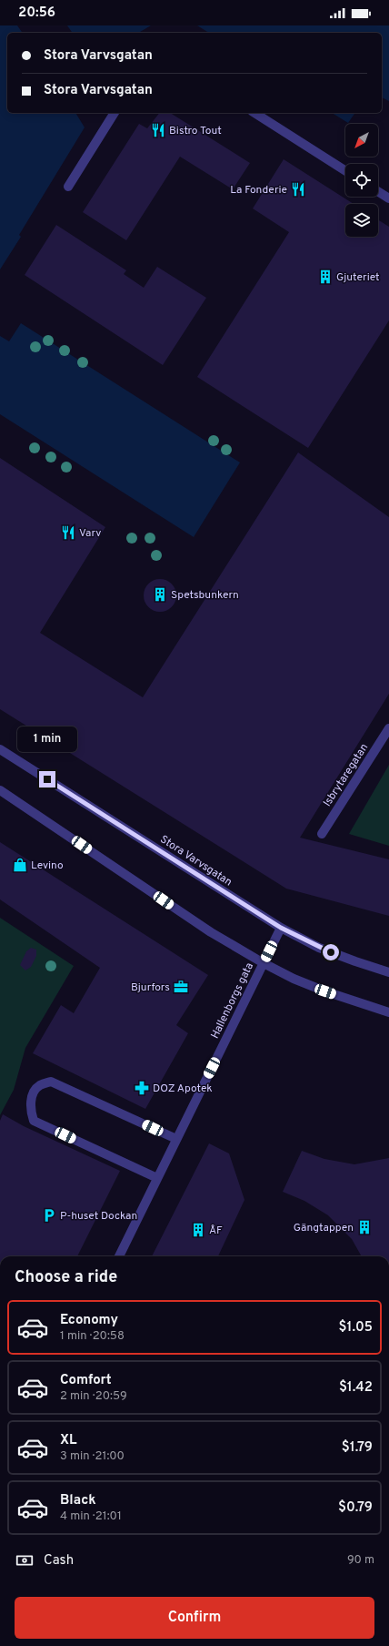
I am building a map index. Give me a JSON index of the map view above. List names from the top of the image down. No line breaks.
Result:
{"streets":{"street":["Isbrytaregatan","Stora Varvsgatan","Hallenborgs gata"]},"crossings":[["Stora Varvsgatan","Hallenborgs gata"]],"places":{"restaurant":["Bistro Tout","La Fonderie","Varv"],"building":["Gjuteriet","Spetsbunkern","Gängtappen","ÅF"],"shop":["Levino"],"office":["Bjurfors"],"pharmacy":["DOZ Apotek"],"parking":["P-huset Dockan"]},"north":"bottom left","page":{"status":"20:56","banner":["Stora Varvsgatan","Stora Varvsgatan"],"bubble":"1 min","heading":"Choose a ride","list":[{"name":"Economy","note":"1 min · 20:58","value":"$1.05"},{"name":"Comfort","note":"2 min · 20:59","value":"$1.42"},{"name":"XL","note":"3 min · 21:00","value":"$1.79"},{"name":"Black","note":"4 min · 21:01","value":"$0.79"}],"pay":["Cash","90 m"],"buttons":"Confirm"}}
